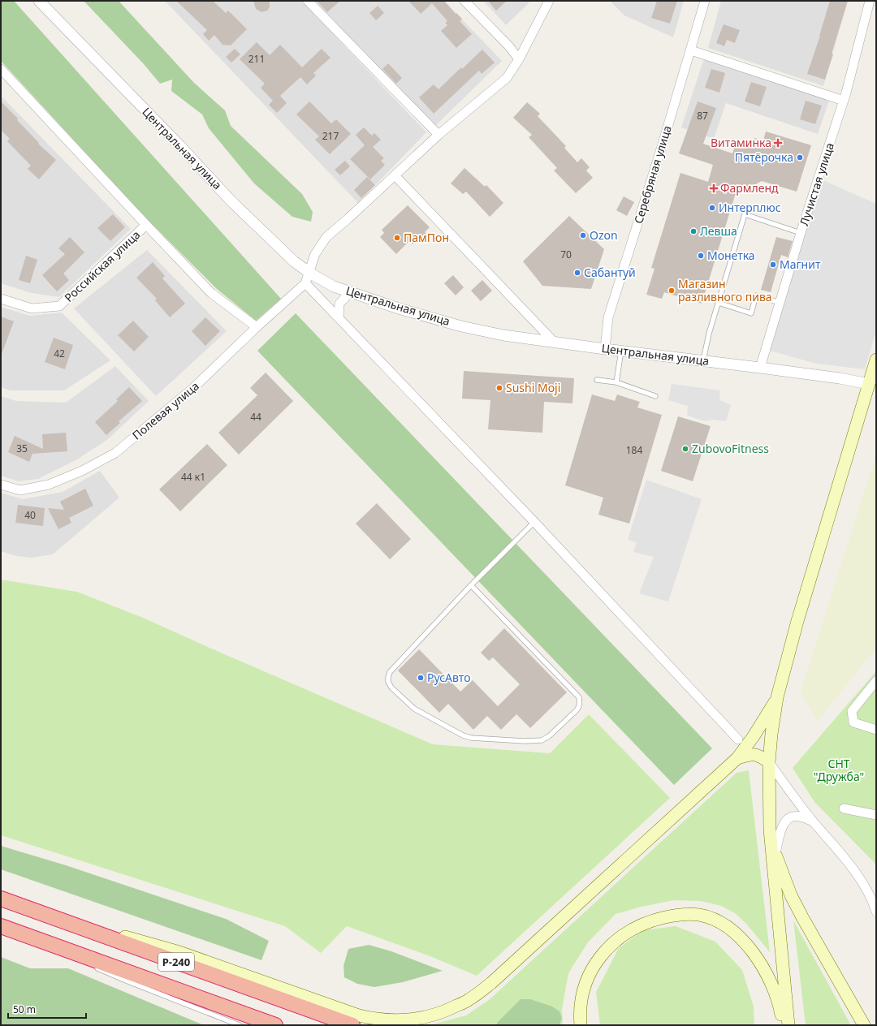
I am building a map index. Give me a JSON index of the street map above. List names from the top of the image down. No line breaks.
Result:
{"streets":{"highway":["Р-240"],"street":["Центральная улица","Серебряная улица","Лучистая улица","Российская улица","Полевая улица"]},"crossings":[["Центральная улица","Серебряная улица"],["Центральная улица","Лучистая улица"]],"parks":["СНТ \"Дружба\""],"places":{"health":["Витаминка","Фармленд"],"other":["Пятёрочка","Интерплюс","Левша","Ozon","ПамПон","Монетка","Магнит","Сабантуй","Магазин разливного пива","Sushi Moji","ZubovoFitness","РусАвто"]},"house_numbers":["211","87","217","70","42","44","35","184","44 к1","40"],"scale_bar":"50 m"}
